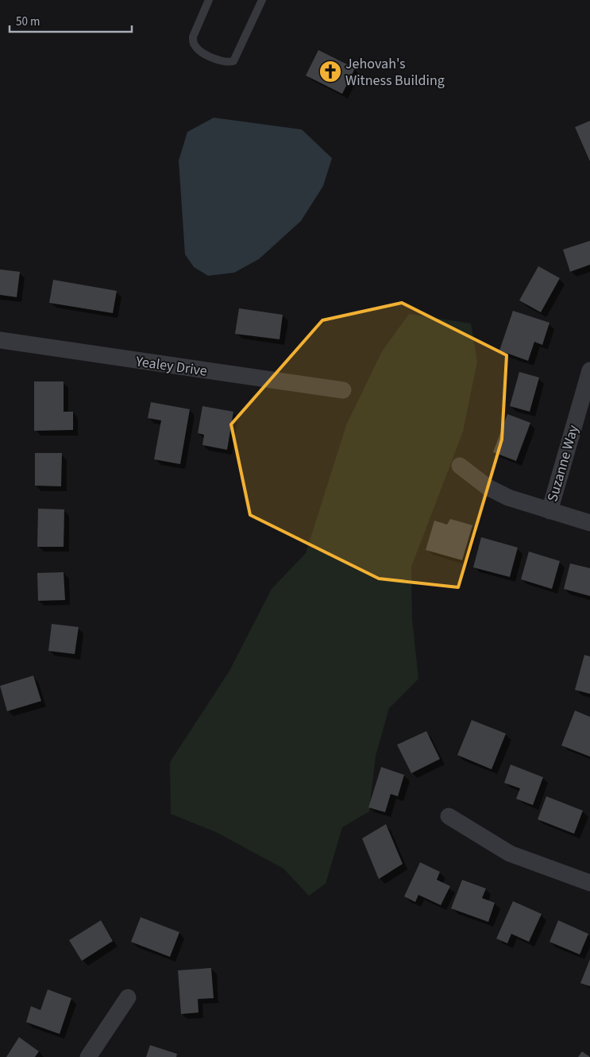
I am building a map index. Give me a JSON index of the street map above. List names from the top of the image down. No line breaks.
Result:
{"streets":{"street":["Yealey Drive","Suzanne Way"]},"places":{"church":["Jehovah's Witness Building"]},"scale_bar":"50 m"}
